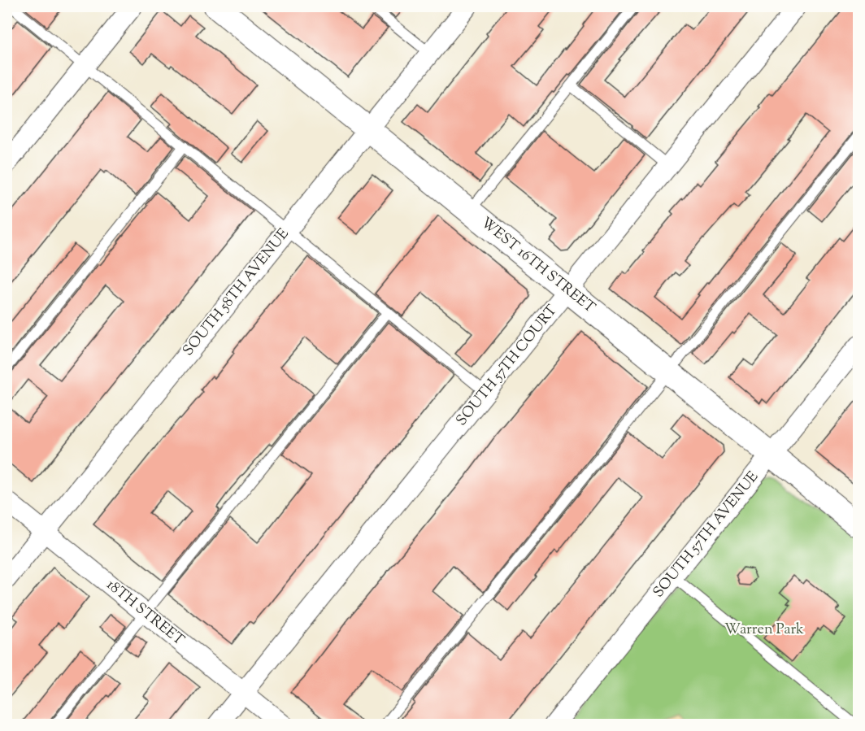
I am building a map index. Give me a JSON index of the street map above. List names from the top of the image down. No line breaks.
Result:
{"streets":{"street":["WEST 16TH STREET","SOUTH 58TH AVENUE","SOUTH 57TH COURT","SOUTH 57TH AVENUE","18TH STREET"]},"crossings":[["WEST 16TH STREET","SOUTH 58TH AVENUE"],["WEST 16TH STREET","SOUTH 57TH COURT"],["WEST 16TH STREET","SOUTH 57TH AVENUE"],["SOUTH 58TH AVENUE","18TH STREET"],["SOUTH 57TH COURT","18TH STREET"]],"parks":["Warren Park"]}
